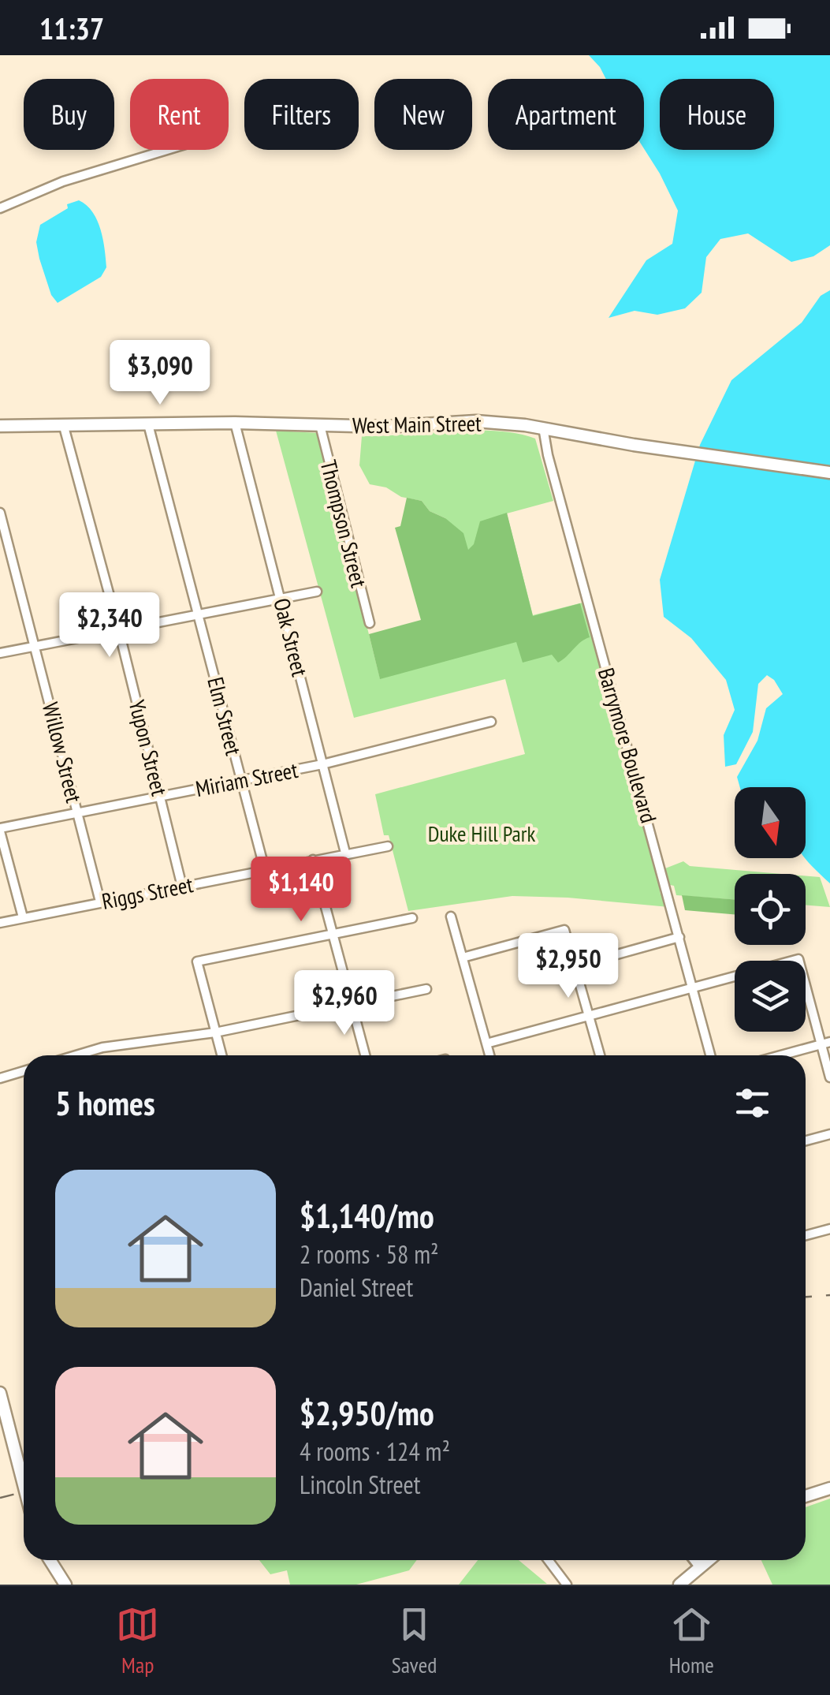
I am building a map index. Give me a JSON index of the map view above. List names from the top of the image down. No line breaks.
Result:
{"streets":{"main road":["West Main Street"],"street":["Thompson Street","Oak Street","Elm Street","Barrymore Boulevard","Yupon Street","Willow Street","Miriam Street","Riggs Street"]},"crossings":[["West Main Street","Thompson Street"],["West Main Street","Oak Street"],["West Main Street","Elm Street"],["West Main Street","Barrymore Boulevard"],["West Main Street","Yupon Street"],["Oak Street","Miriam Street"],["Oak Street","Riggs Street"],["Elm Street","Miriam Street"],["Elm Street","Riggs Street"],["Yupon Street","Miriam Street"],["Yupon Street","Riggs Street"],["Willow Street","Miriam Street"],["Willow Street","Riggs Street"]],"parks":["Duke Hill Park"],"north":"bottom","page":{"status":"11:37","chip":["Buy","Rent","Filters","New","Apartment","House"],"price":["$3,090","$2,340","$1,140","$2,950","$2,960"],"heading":"5 homes","list":[{"name":"$1,140/mo","note":"2 rooms · 58 m² · Daniel Street"},{"name":"$2,950/mo","note":"4 rooms · 124 m² · Lincoln Street"}],"tabs":["Map","Saved","Home"]}}
